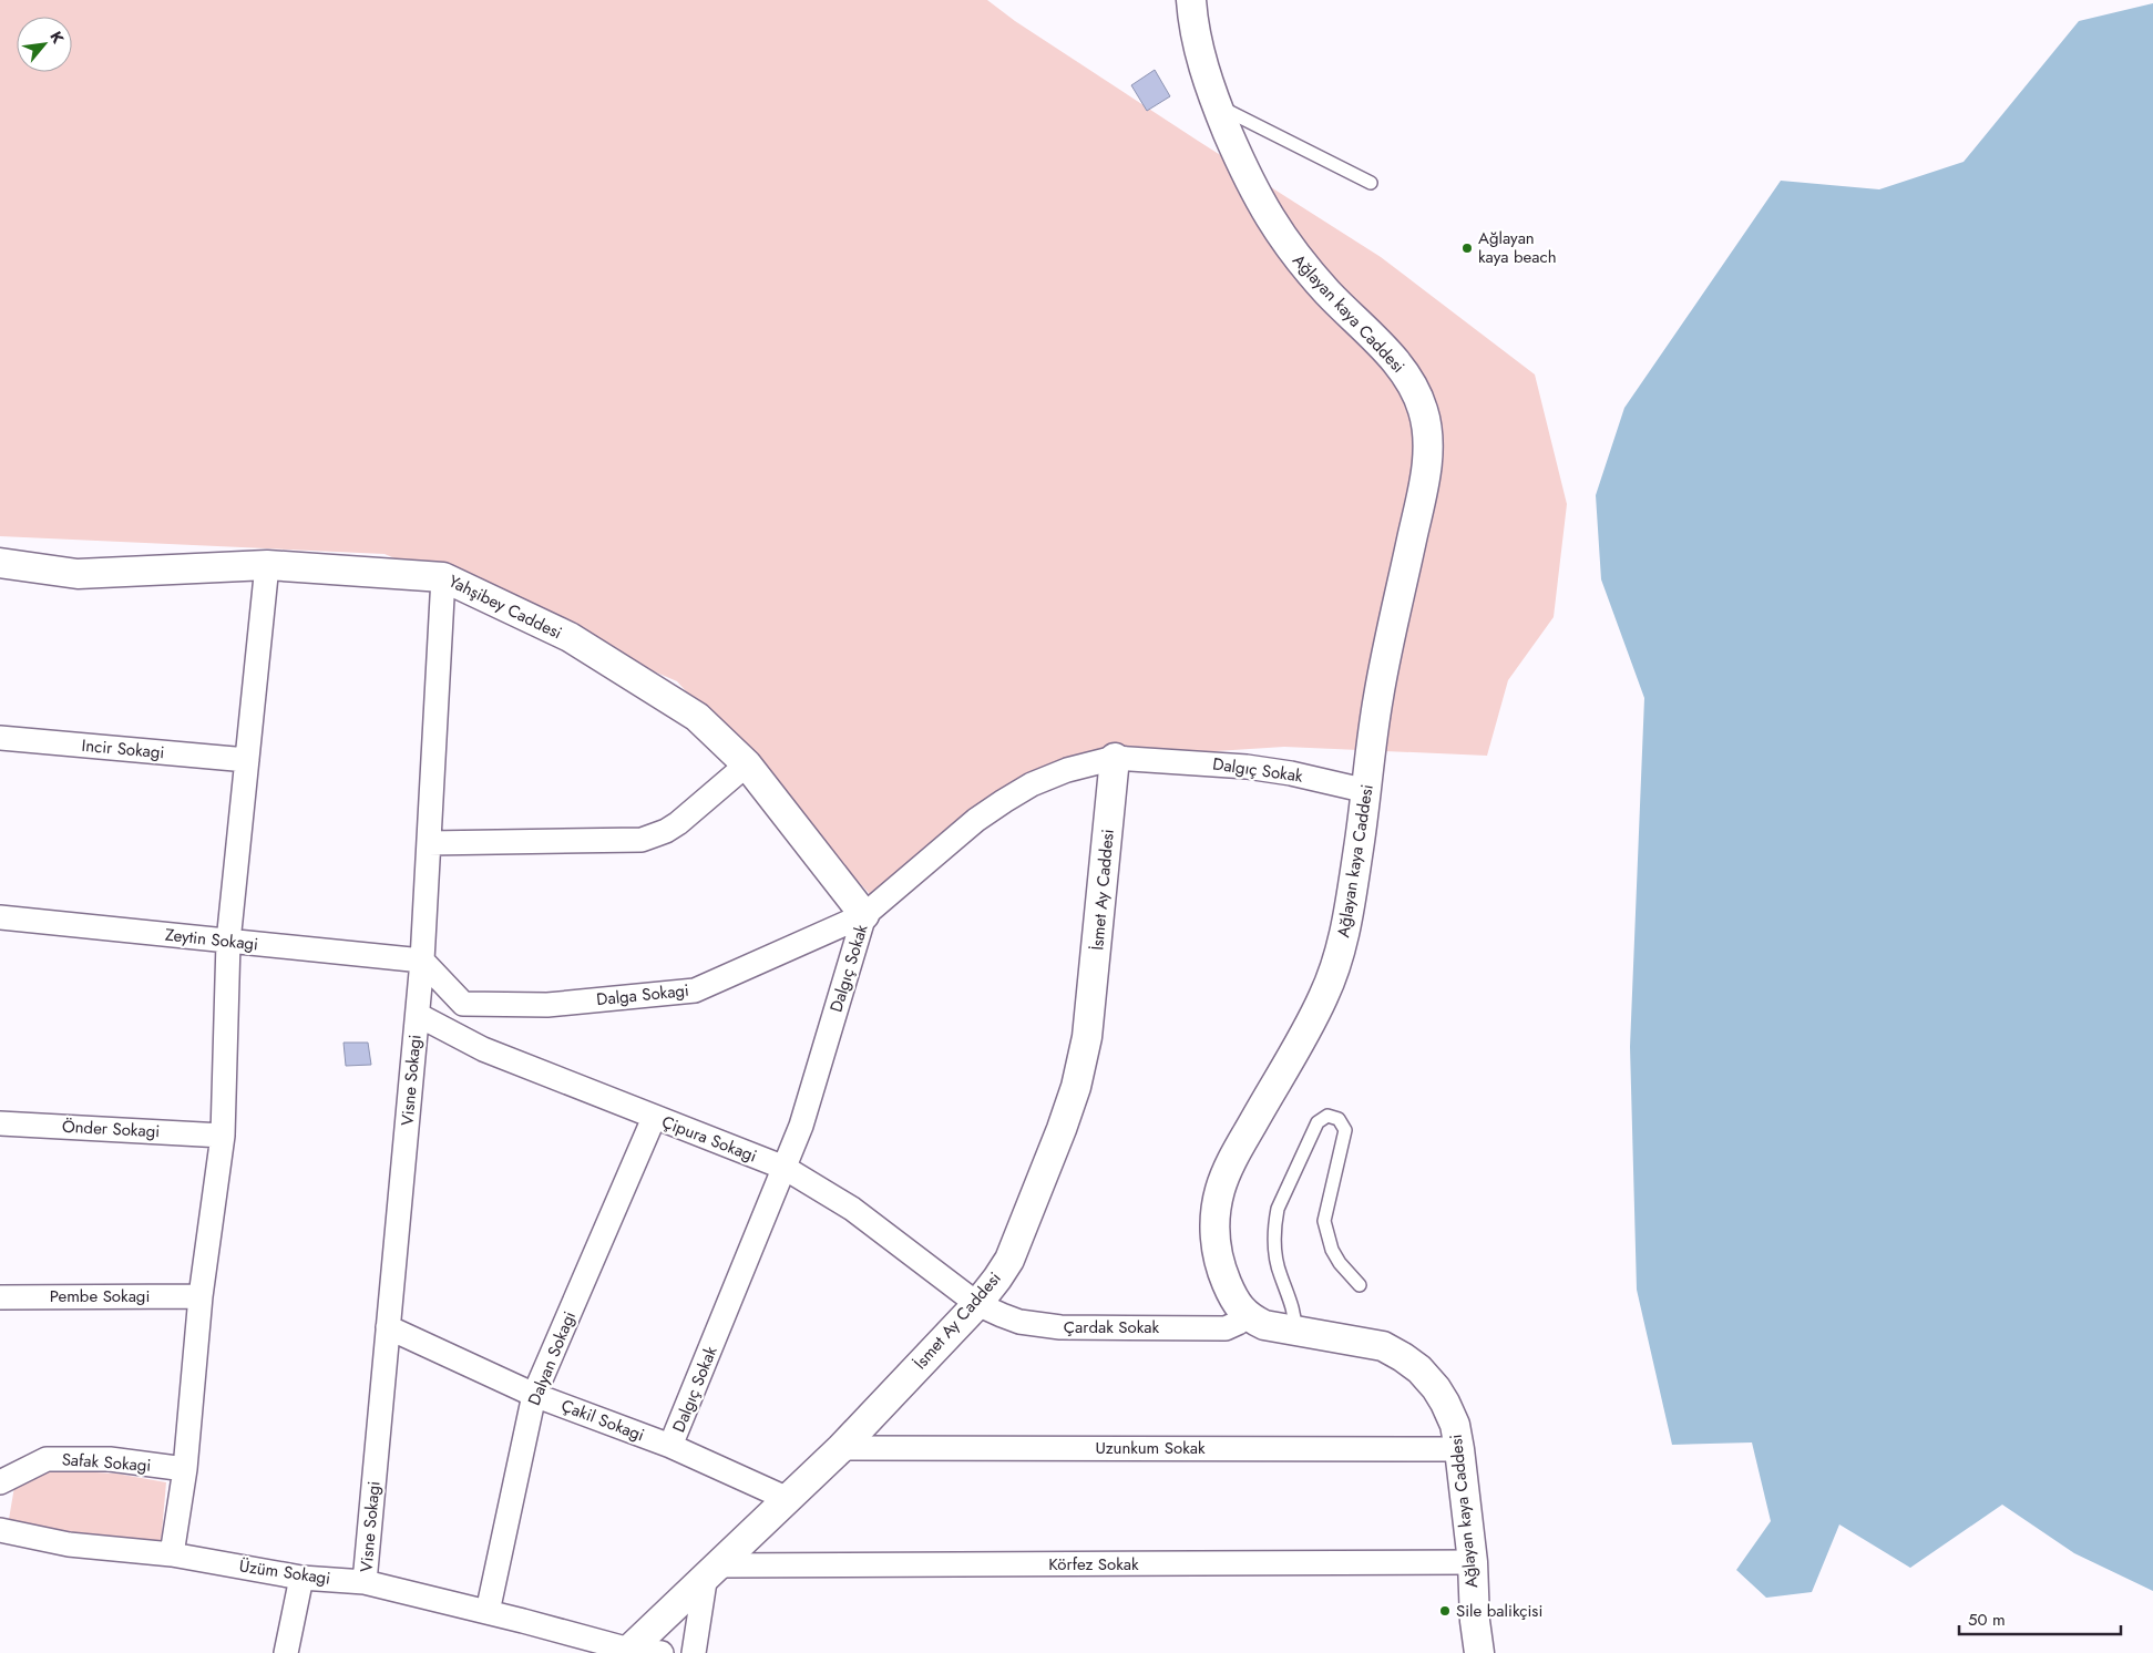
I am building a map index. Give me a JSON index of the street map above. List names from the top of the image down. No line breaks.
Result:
{"streets":{"street":["Ağlayan kaya Caddesi","Yahşibey Caddesi","Incir Sokagi","Dalgıç Sokak","İsmet Ay Caddesi","Zeytin Sokagi","Dalga Sokagi","Visne Sokagi","Önder Sokagi","Çipura Sokagi","Pembe Sokagi","Çardak Sokak","Dalyan Sokagi","Çakil Sokagi","Uzunkum Sokak","Safak Sokagi","Körfez Sokak","Üzüm Sokagi"]},"crossings":[["Ağlayan kaya Caddesi","Dalgıç Sokak"],["Ağlayan kaya Caddesi","Çardak Sokak"],["Ağlayan kaya Caddesi","Uzunkum Sokak"],["Ağlayan kaya Caddesi","Körfez Sokak"],["Yahşibey Caddesi","Dalgıç Sokak"],["Yahşibey Caddesi","Dalga Sokagi"],["Yahşibey Caddesi","Visne Sokagi"],["Dalgıç Sokak","İsmet Ay Caddesi"],["Dalgıç Sokak","Dalga Sokagi"],["Dalgıç Sokak","Çipura Sokagi"],["Dalgıç Sokak","Çakil Sokagi"],["İsmet Ay Caddesi","Çipura Sokagi"],["İsmet Ay Caddesi","Çardak Sokak"],["İsmet Ay Caddesi","Çakil Sokagi"],["İsmet Ay Caddesi","Uzunkum Sokak"],["İsmet Ay Caddesi","Körfez Sokak"],["İsmet Ay Caddesi","Üzüm Sokagi"],["Zeytin Sokagi","Dalga Sokagi"],["Zeytin Sokagi","Visne Sokagi"],["Dalga Sokagi","Visne Sokagi"],["Visne Sokagi","Çipura Sokagi"],["Visne Sokagi","Çakil Sokagi"],["Visne Sokagi","Üzüm Sokagi"],["Çipura Sokagi","Çardak Sokak"],["Çipura Sokagi","Dalyan Sokagi"],["Dalyan Sokagi","Çakil Sokagi"],["Dalyan Sokagi","Üzüm Sokagi"]],"places":["Ağlayan kaya beach","Sile balikçisi"],"scale_bar":"50 m","north":"top right"}
